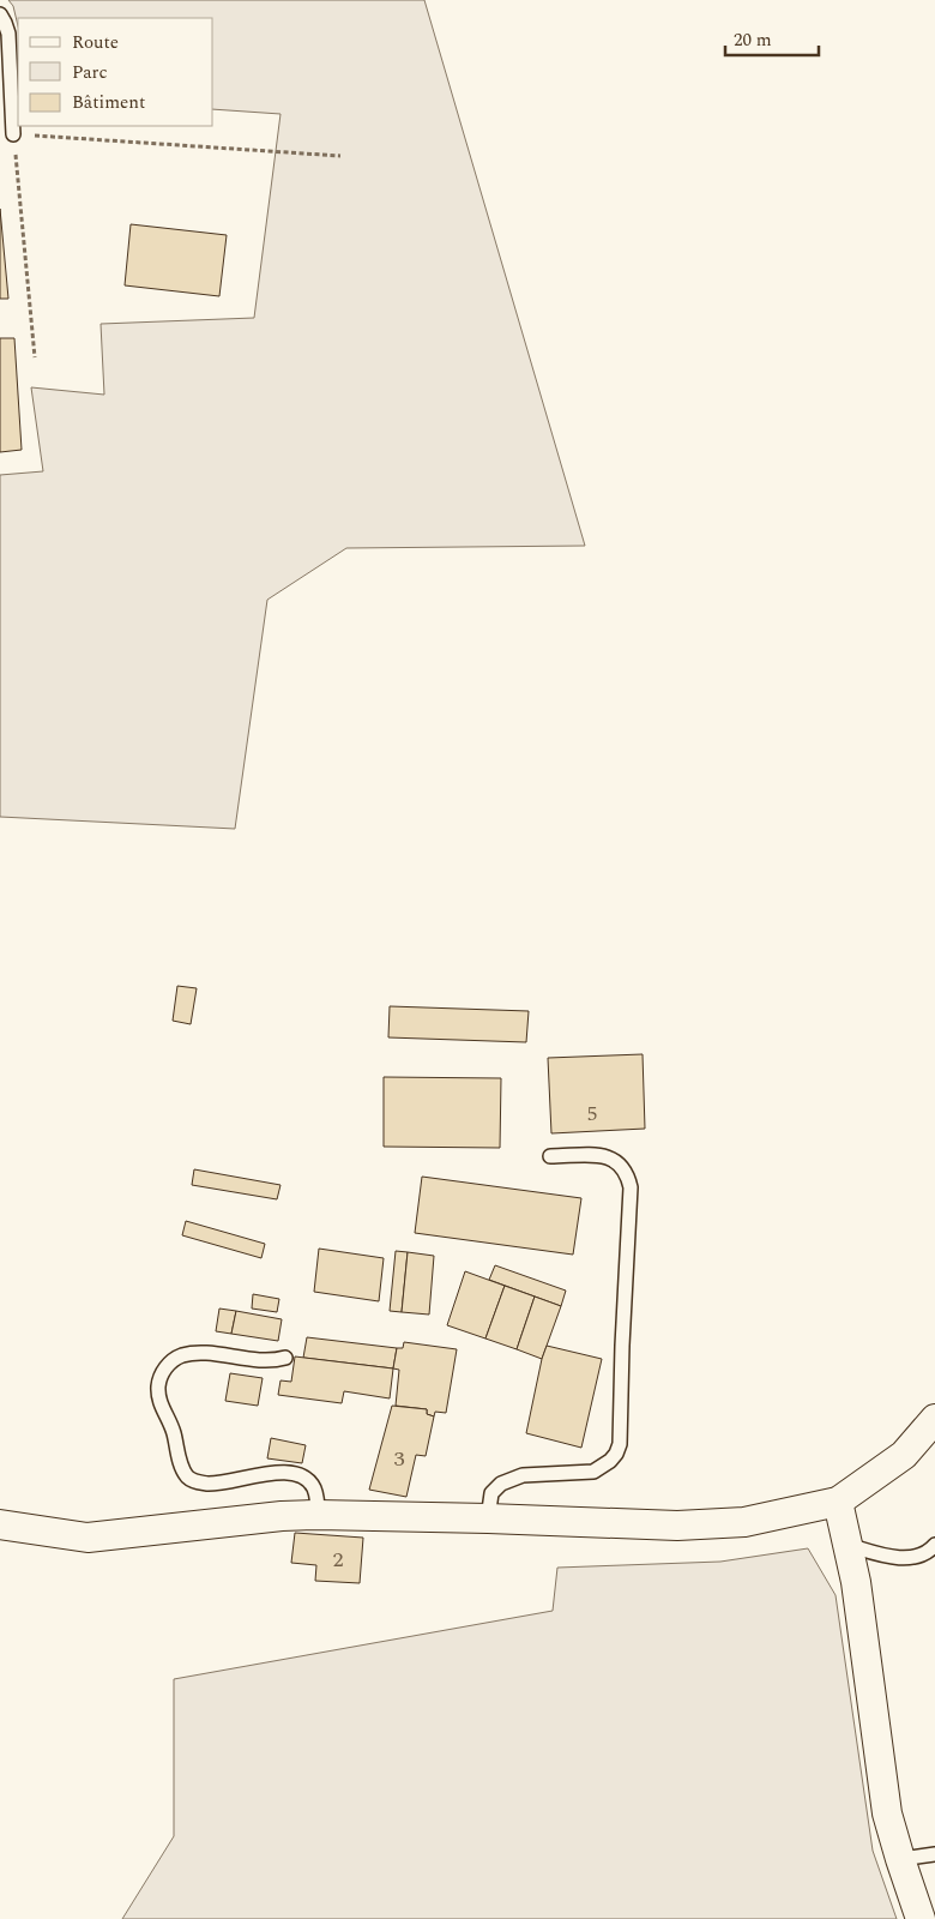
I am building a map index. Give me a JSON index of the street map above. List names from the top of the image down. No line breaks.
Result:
{"house_numbers":["5","3","2"],"legend":["Route","Parc","Bâtiment"],"scale_bar":"20 m"}
